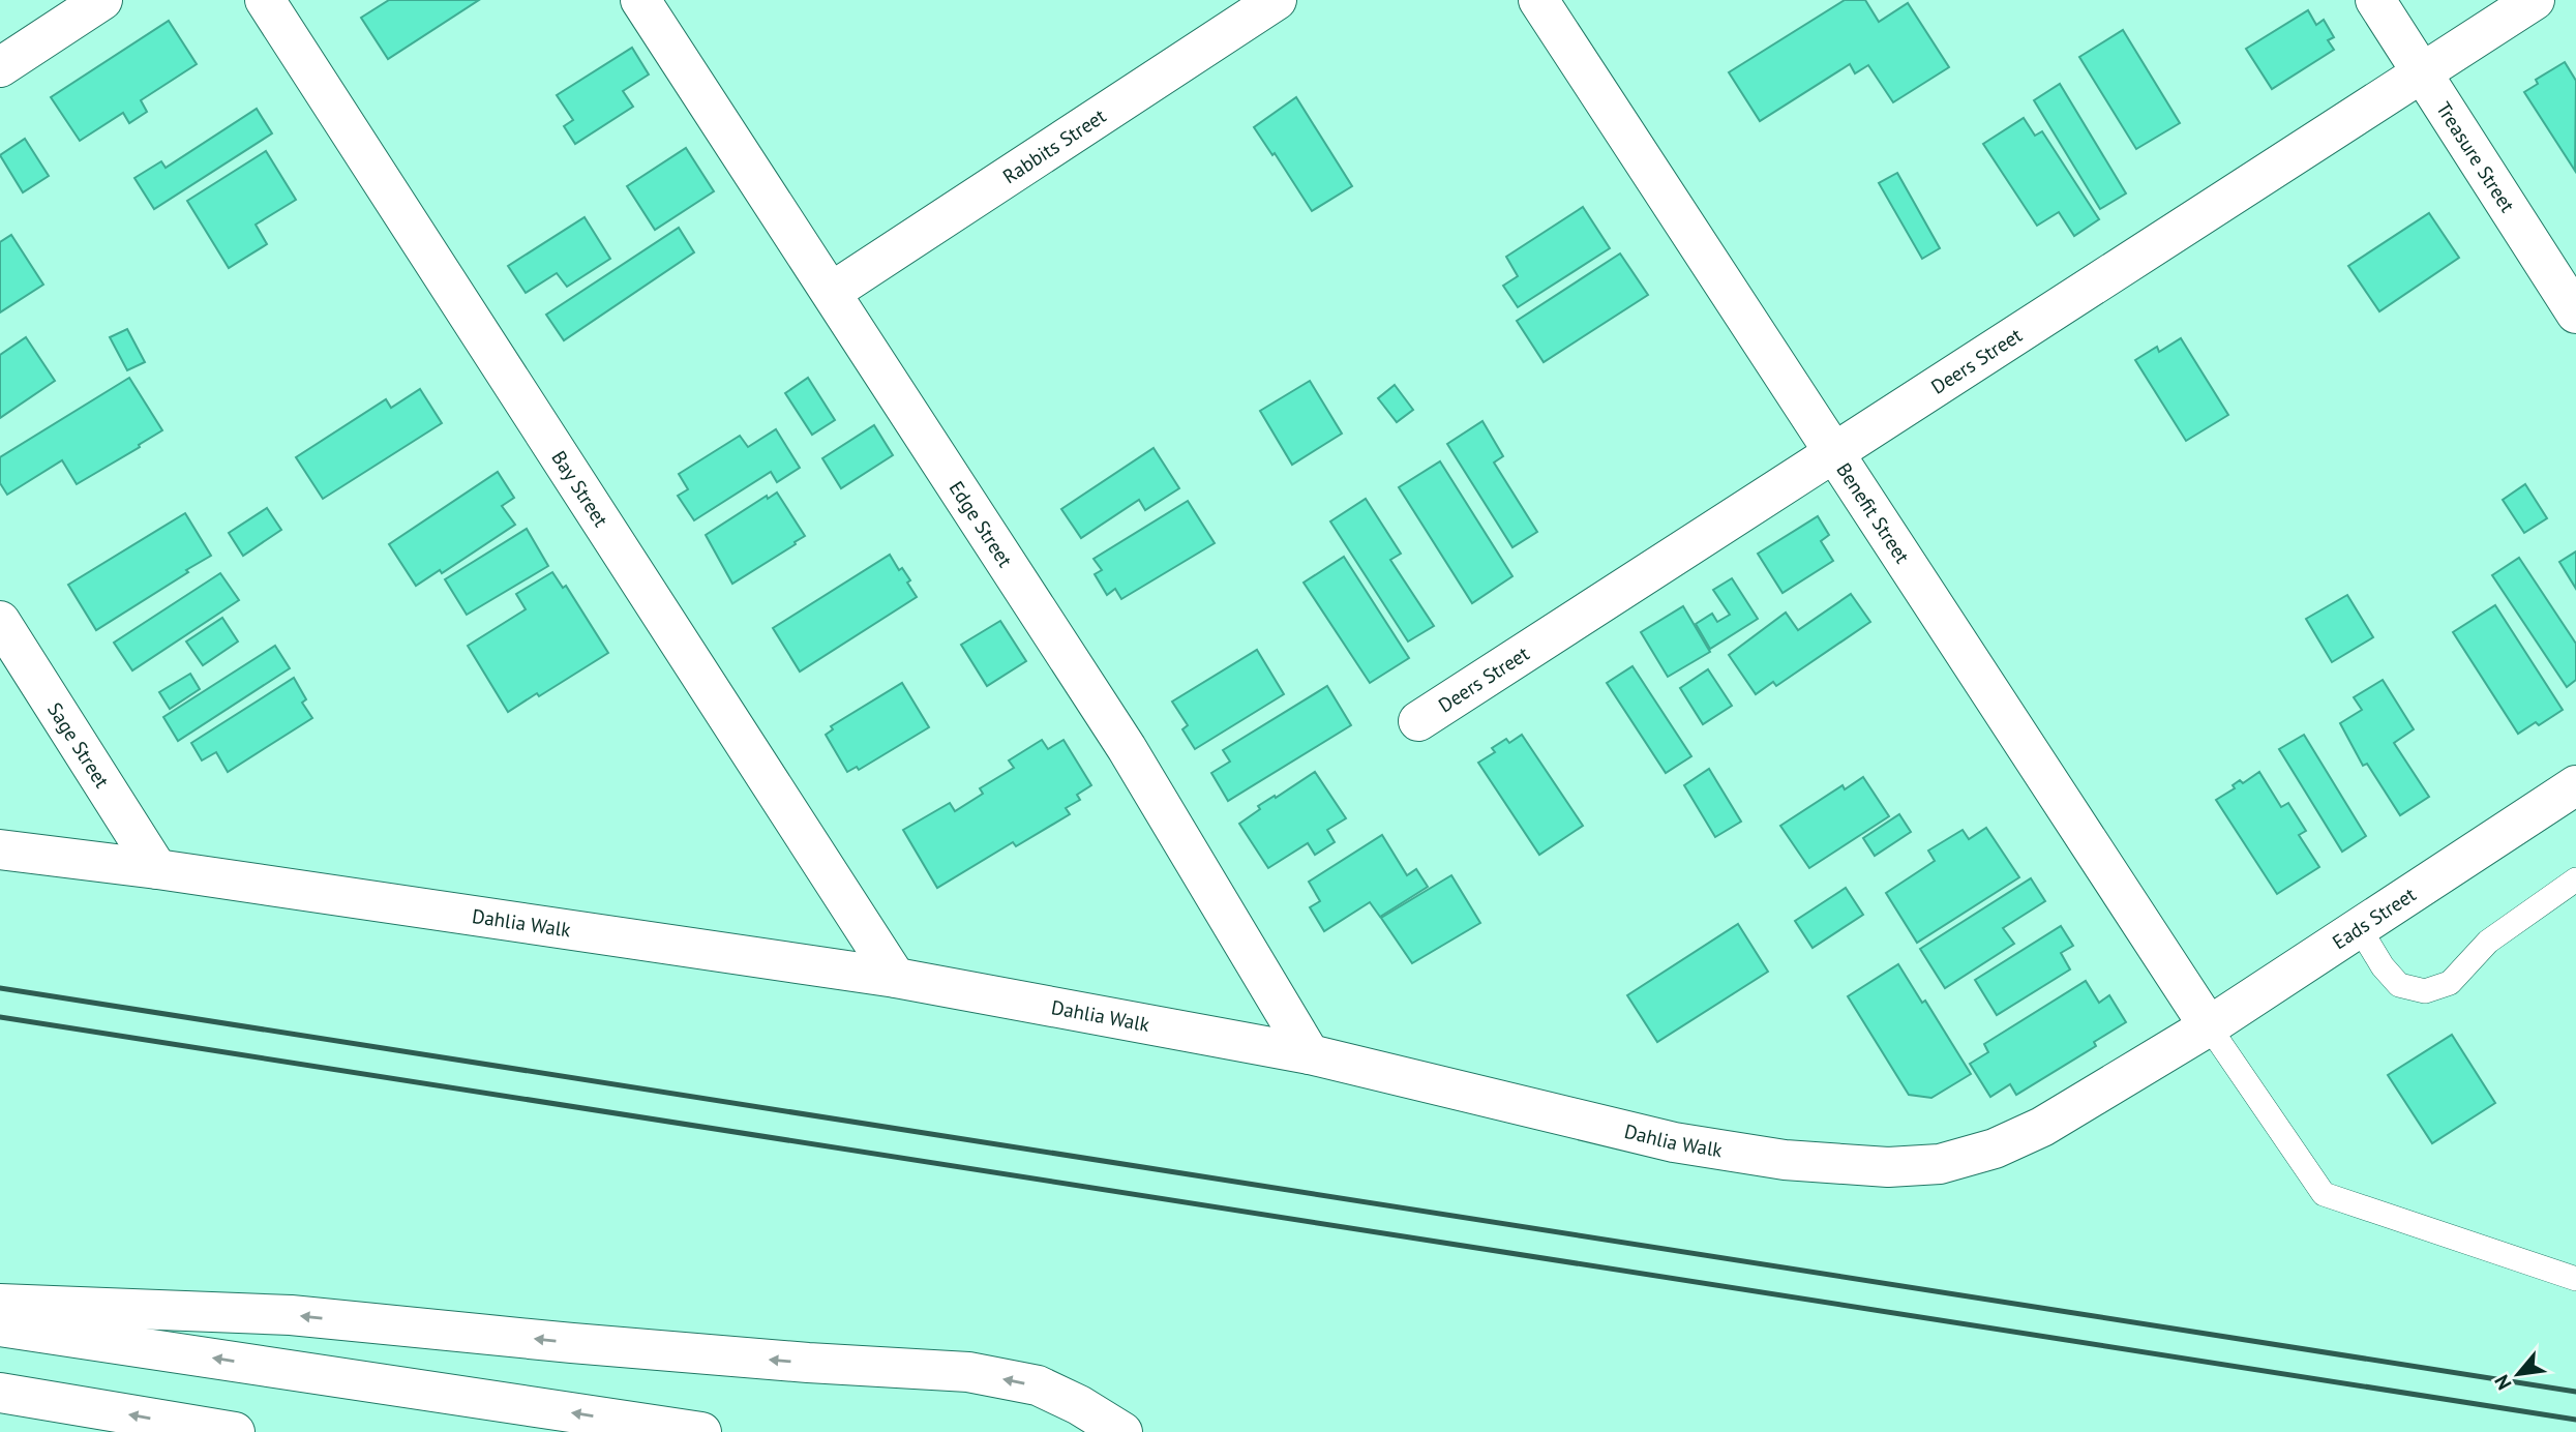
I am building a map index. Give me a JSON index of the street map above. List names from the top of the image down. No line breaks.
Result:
{"streets":{"main road":["Rabbits Street","Treasure Street","Deers Street","Bay Street","Benefit Street","Edge Street","Sage Street","Eads Street","Dahlia Walk"]},"crossings":[["Rabbits Street","Edge Street"],["Treasure Street","Deers Street"],["Deers Street","Benefit Street"],["Bay Street","Dahlia Walk"],["Benefit Street","Eads Street"],["Edge Street","Dahlia Walk"],["Sage Street","Dahlia Walk"],["Eads Street","Dahlia Walk"]],"north":"bottom left"}
